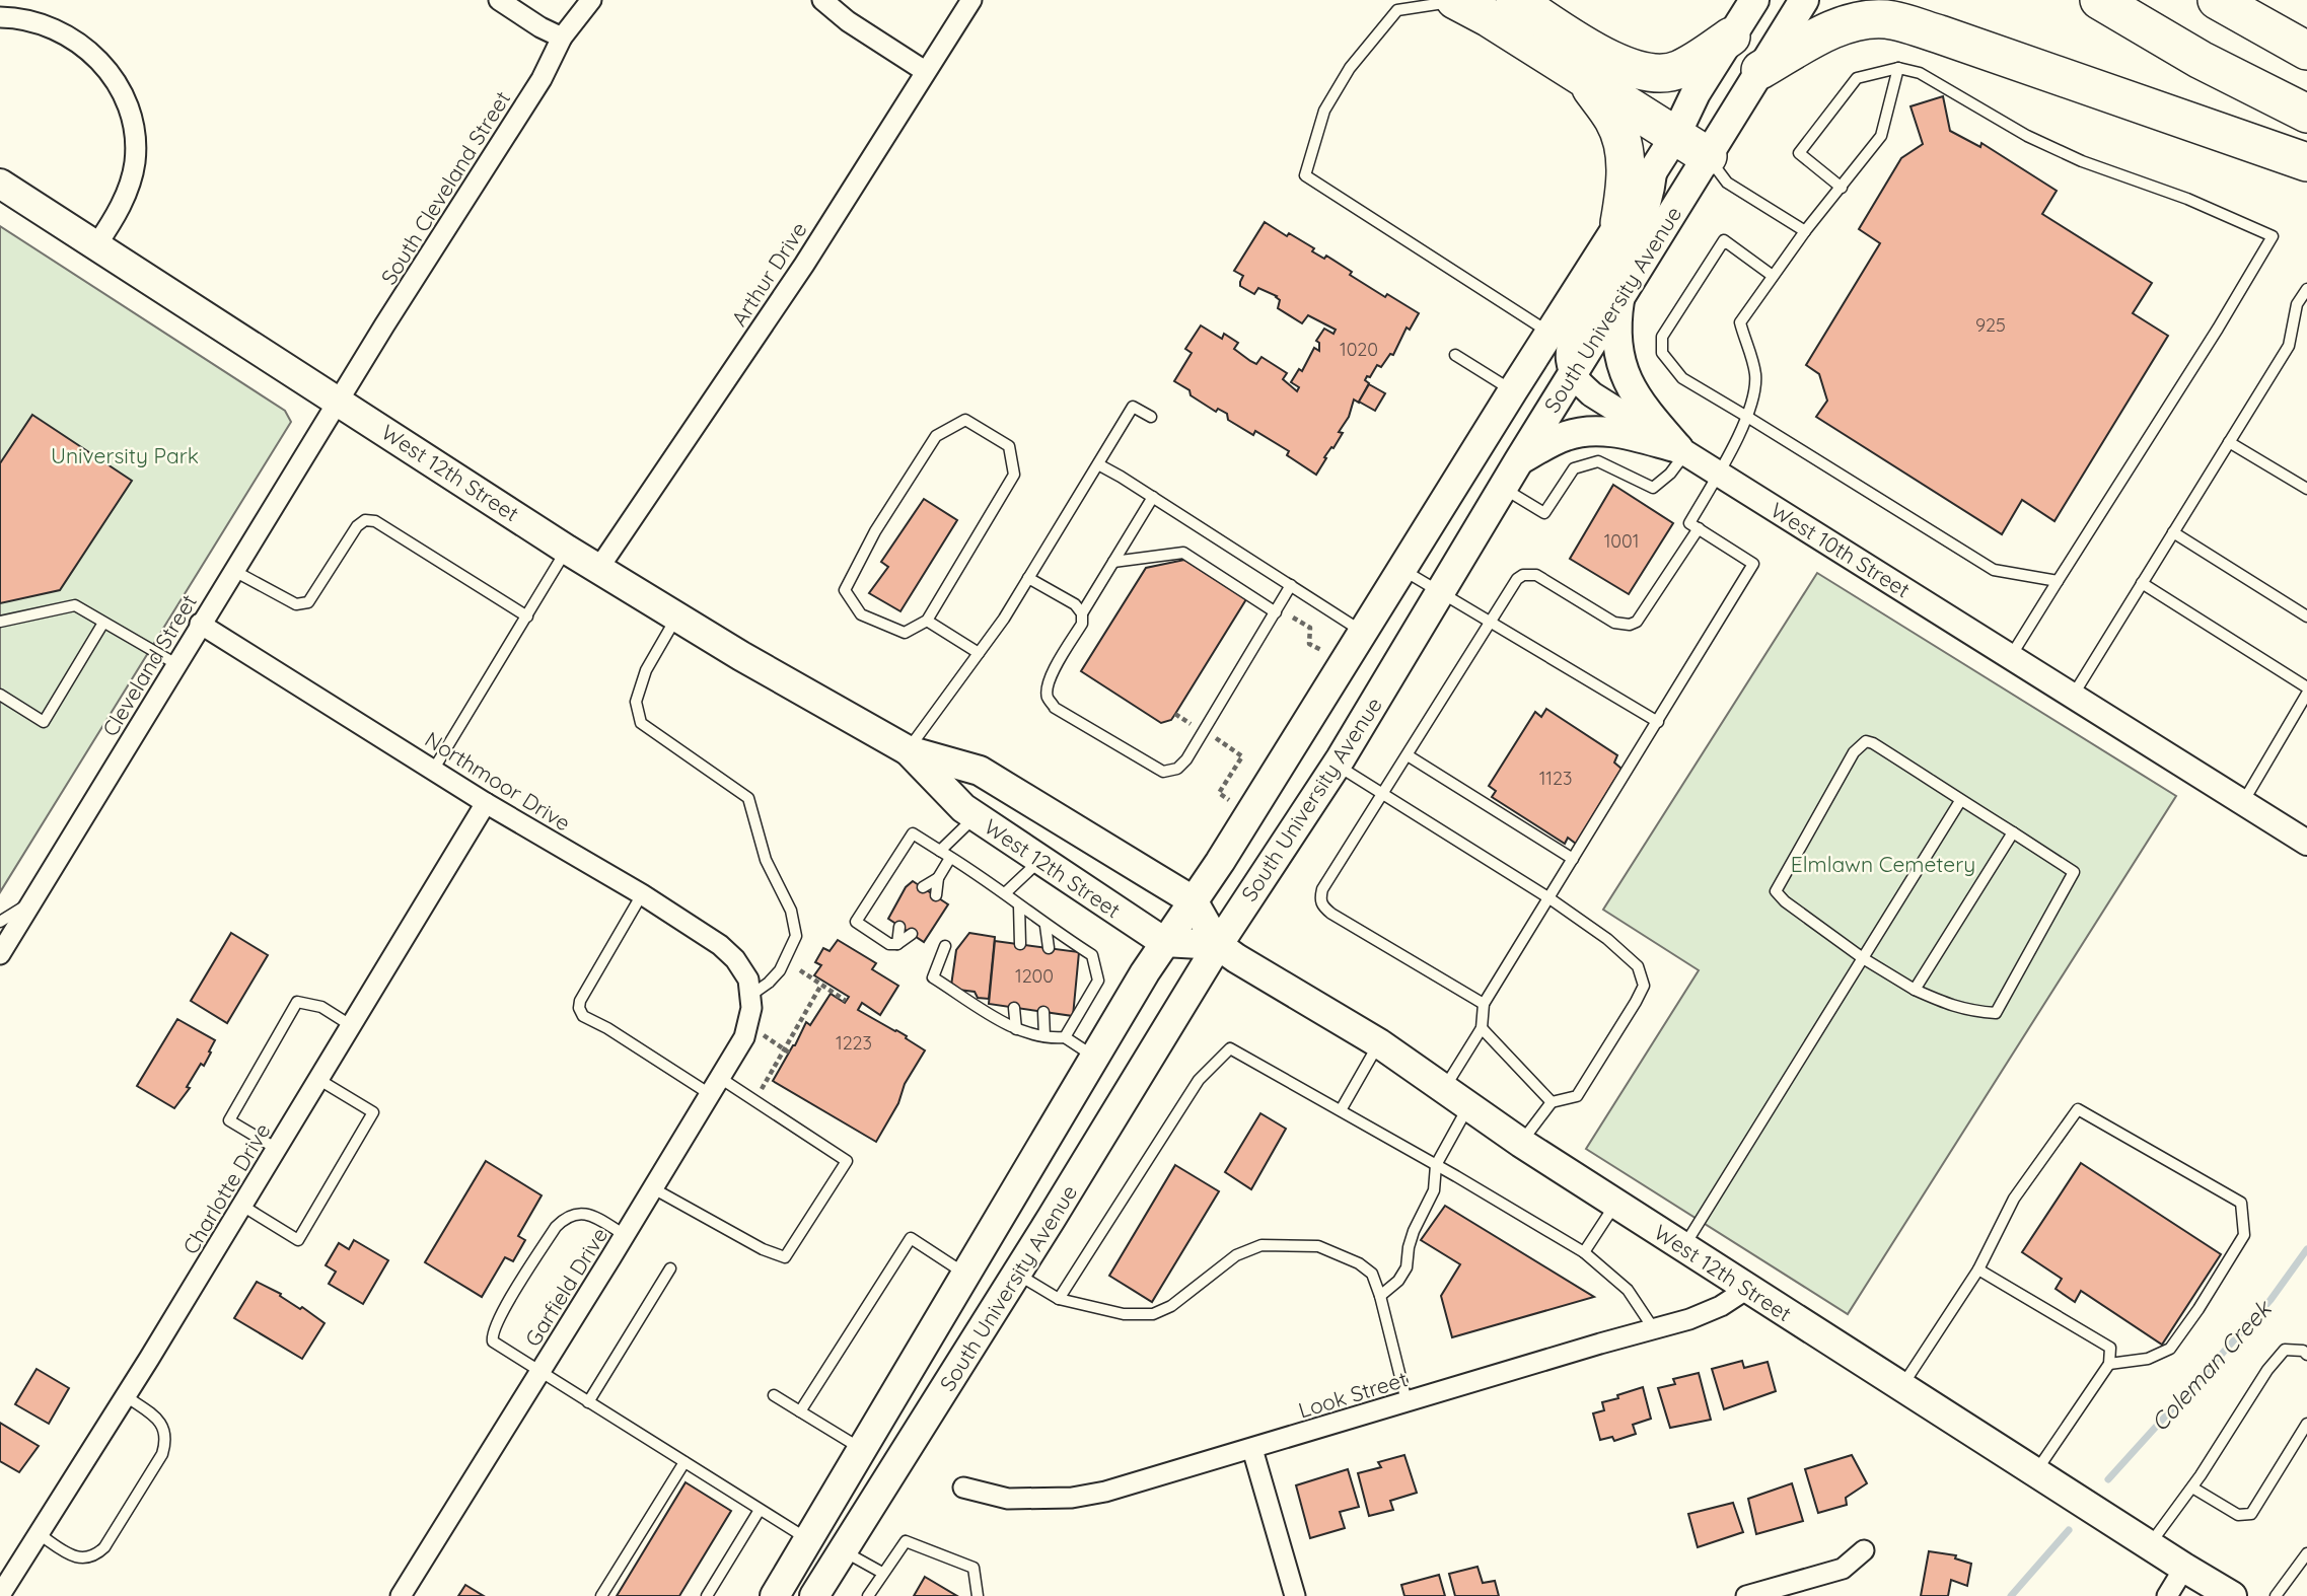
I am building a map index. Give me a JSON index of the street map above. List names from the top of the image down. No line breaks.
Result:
{"streets":{"main road":["South University Avenue","West 12th Street"],"street":["South Cleveland Street","Arthur Drive","West 10th Street","Cleveland Street","Northmoor Drive","Charlotte Drive","Garfield Drive","Look Street"]},"crossings":[["South Cleveland Street","West 12th Street"],["South Cleveland Street","Cleveland Street"],["Arthur Drive","West 12th Street"],["South University Avenue","West 12th Street"],["South University Avenue","West 10th Street"],["West 12th Street","Cleveland Street"],["West 12th Street","Look Street"],["Cleveland Street","Northmoor Drive"],["Northmoor Drive","Charlotte Drive"],["Northmoor Drive","Garfield Drive"]],"water":["Coleman Creek"],"parks":["University Park","Elmlawn Cemetery"],"house_numbers":["925","1020","1001","1123","1200","1223"]}
